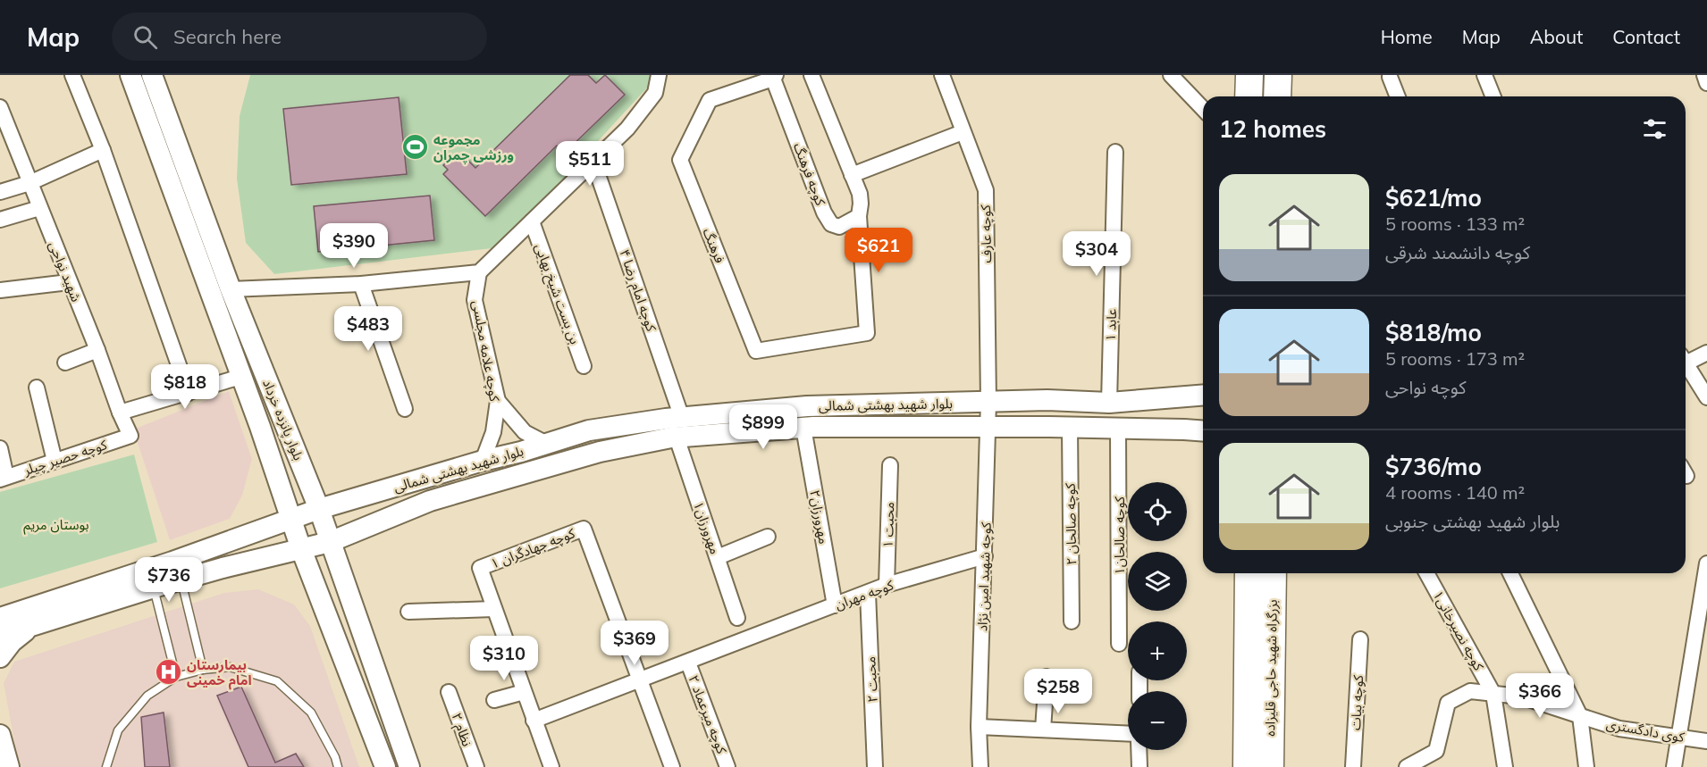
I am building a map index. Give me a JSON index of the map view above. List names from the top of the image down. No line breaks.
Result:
{"streets":{"highway":["بزرگراه شهید حاجی قلیزاده"],"main road":["بلوار شهید بهشتی شمالی","بلوار پانزده خرداد"],"street":["کوچه فرهنگ","کوچه عارف","فرهنگ","شهید نواحی","کوچه امام رضا ۴","بن بست شیخ بهایی","عابد ۱","کوچه علامه مجلسی","کوچه حصیر چیلر","مهرورزان۲","کوچه صالحان ۲","محبت ۱","مهرورزان۱","کوچه صالحان۱","کوچه جهادگران ۱","کوچه شهید امین نژاد","کوچه مهران","کوچه نصیرخانی۱","محبت ۲","کوچه بیات","کوچه میرعماد ۲","نظام ۲","کوی دادگستری"]},"crossings":[["کوچه فرهنگ","فرهنگ"],["کوچه عارف","بلوار شهید بهشتی شمالی"],["کوچه عارف","کوچه شهید امین نژاد"],["شهید نواحی","کوچه حصیر چیلر"],["کوچه امام رضا ۴","بلوار شهید بهشتی شمالی"],["عابد ۱","بلوار شهید بهشتی شمالی"],["کوچه علامه مجلسی","بلوار شهید بهشتی شمالی"],["بلوار شهید بهشتی شمالی","بلوار پانزده خرداد"],["بلوار شهید بهشتی شمالی","مهرورزان۲"],["بلوار شهید بهشتی شمالی","کوچه صالحان ۲"],["بلوار شهید بهشتی شمالی","مهرورزان۱"],["بلوار شهید بهشتی شمالی","کوچه صالحان۱"],["بلوار شهید بهشتی شمالی","کوچه شهید امین نژاد"],["مهرورزان۲","کوچه مهران"],["محبت ۱","کوچه مهران"],["کوچه جهادگران ۱","کوچه مهران"],["کوچه شهید امین نژاد","کوچه مهران"],["کوچه مهران","محبت ۲"],["کوچه مهران","کوچه میرعماد ۲"],["کوچه نصیرخانی۱","کوی دادگستری"]],"parks":["بوستان مریم"],"places":{"sports":["مجموعه ورزشی چمران"],"hospital":["بیمارستان امام خمینی"]},"page":{"header":"Map","search":"Search here","nav":["Home","Map","About","Contact"],"heading":"12 homes","price":["$511","$390","$621","$304","$483","$818","$899","$736","$369","$310","$258","$366"],"list":[{"name":"$621/mo","note":"5 rooms · 133 m² · کوچه دانشمند شرقی"},{"name":"$818/mo","note":"5 rooms · 173 m² · کوچه نواحی"},{"name":"$736/mo","note":"4 rooms · 140 m² · بلوار شهید بهشتی جنوبی"}],"map_buttons":["+","−"]}}
